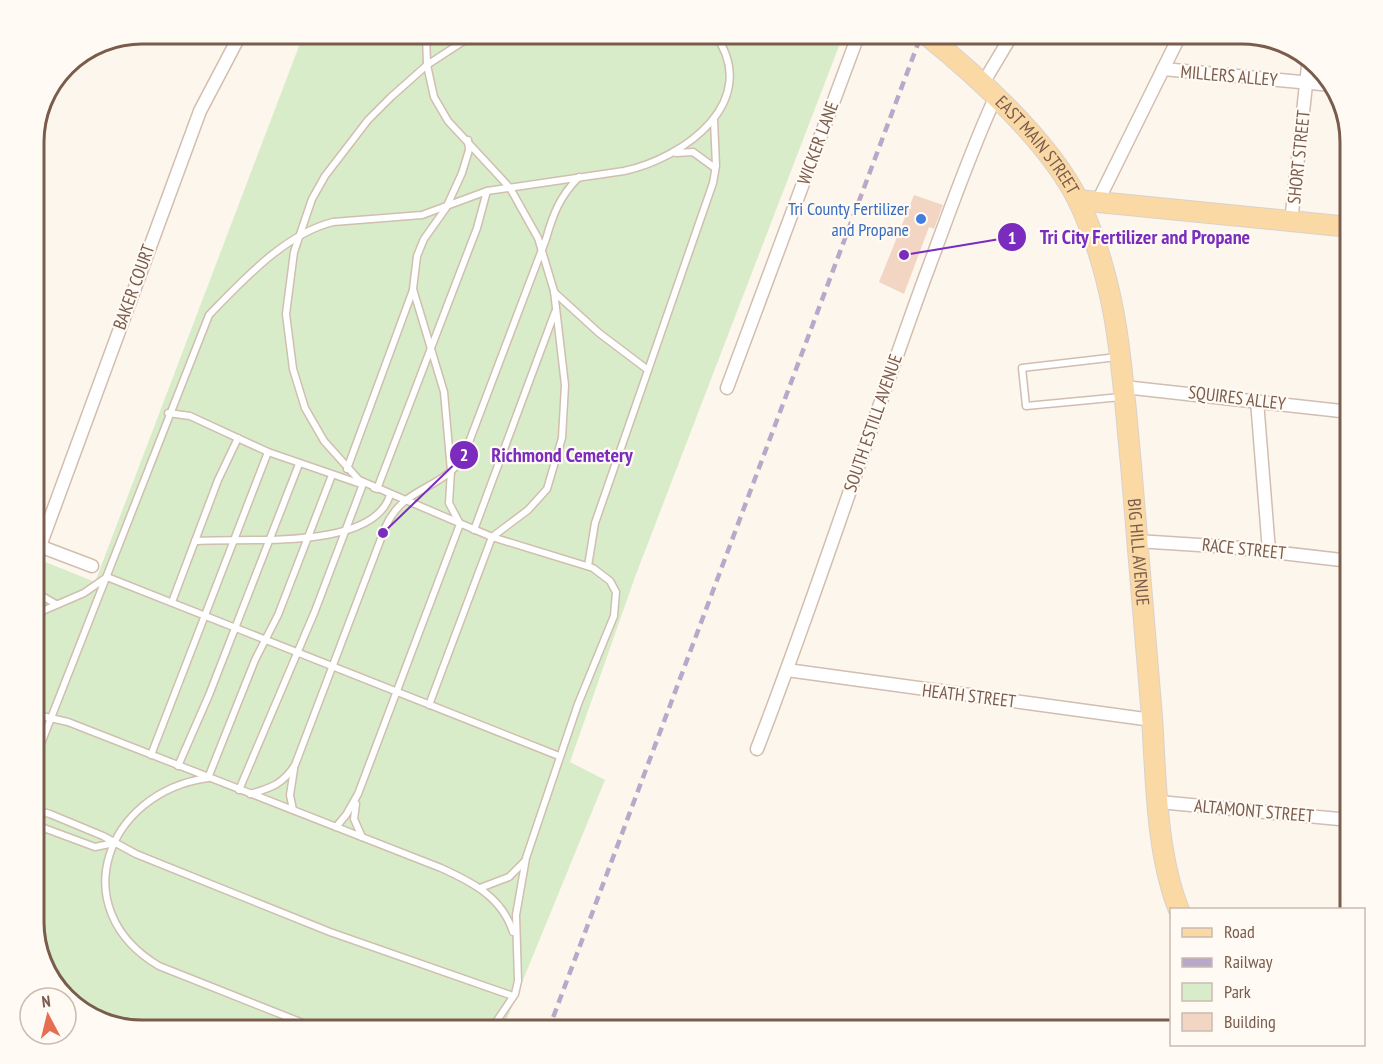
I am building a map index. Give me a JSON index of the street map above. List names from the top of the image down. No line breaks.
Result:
{"streets":{"main road":["EAST MAIN STREET","BIG HILL AVENUE"],"street":["MILLERS ALLEY","WICKER LANE","SHORT STREET","BAKER COURT","SQUIRES ALLEY","SOUTH ESTILL AVENUE","RACE STREET","HEATH STREET","ALTAMONT STREET"]},"crossings":[["MILLERS ALLEY","EAST MAIN STREET"],["MILLERS ALLEY","SHORT STREET"],["MILLERS ALLEY","BIG HILL AVENUE"],["EAST MAIN STREET","SHORT STREET"],["EAST MAIN STREET","SOUTH ESTILL AVENUE"],["EAST MAIN STREET","BIG HILL AVENUE"],["SQUIRES ALLEY","BIG HILL AVENUE"],["SOUTH ESTILL AVENUE","HEATH STREET"],["RACE STREET","BIG HILL AVENUE"],["BIG HILL AVENUE","HEATH STREET"],["BIG HILL AVENUE","ALTAMONT STREET"]],"places":["Tri County Fertilizer and Propane","Tri City Fertilizer and Propane","Richmond Cemetery"],"legend":["Road","Railway","Park","Building"],"north":"top"}
